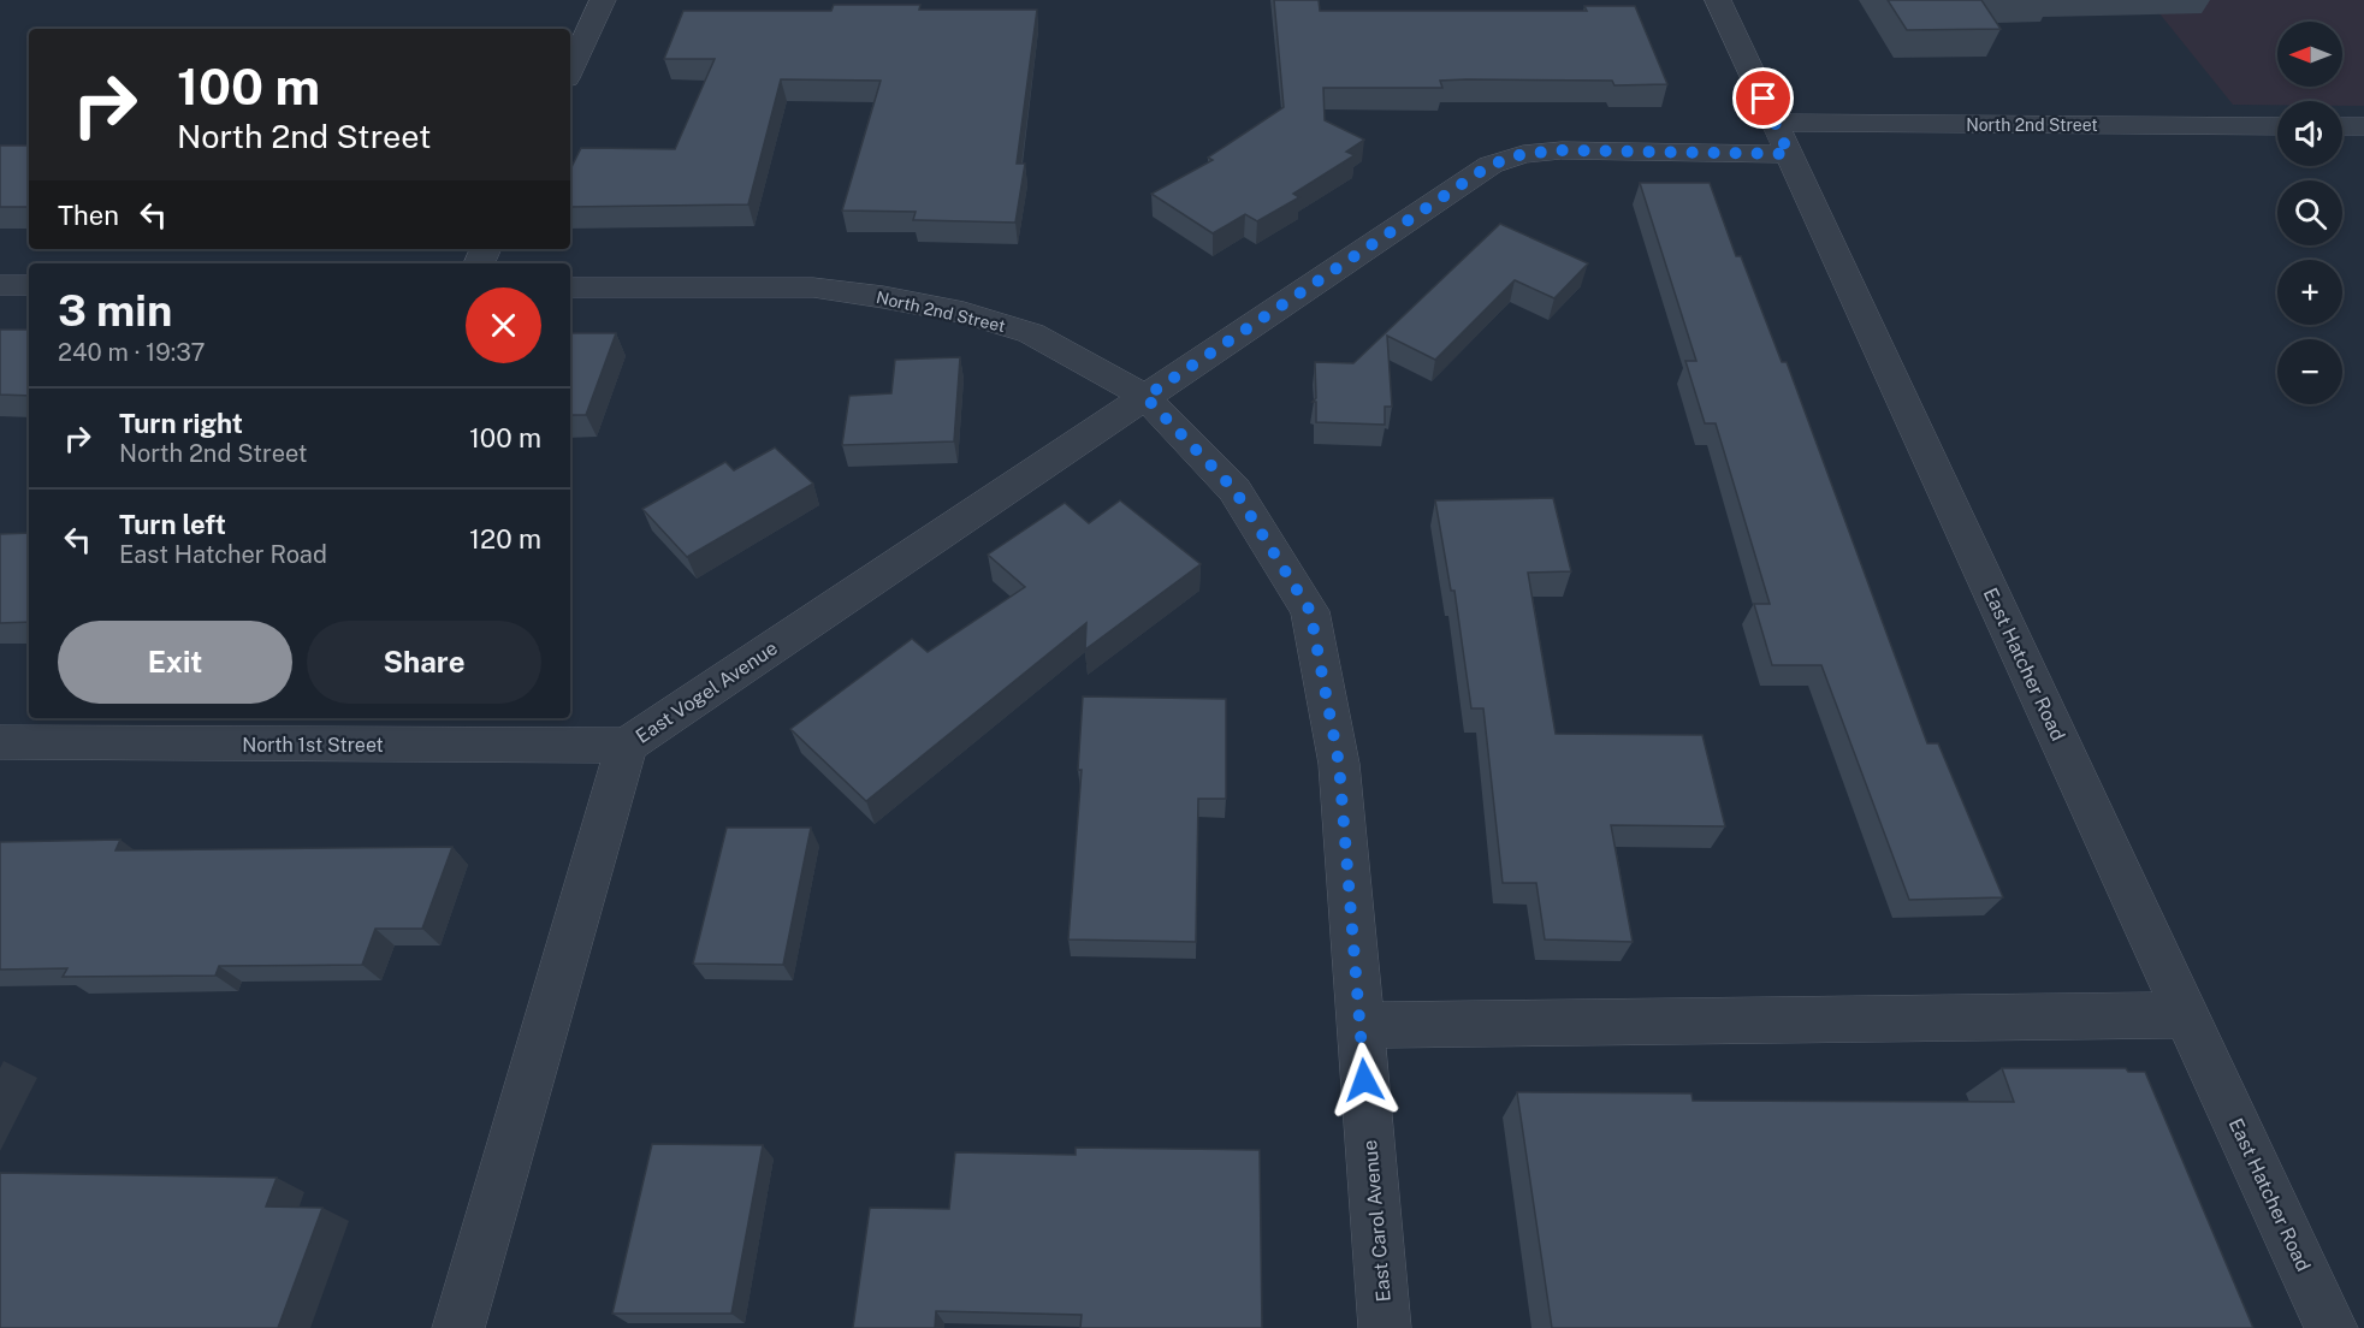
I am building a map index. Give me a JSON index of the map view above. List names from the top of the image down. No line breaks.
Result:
{"streets":{"street":["North 2nd Street","East Hatcher Road","East Vogel Avenue","North 1st Street","East Carol Avenue"]},"crossings":[["North 2nd Street","East Hatcher Road"],["North 2nd Street","East Vogel Avenue"],["North 2nd Street","East Carol Avenue"],["East Vogel Avenue","North 1st Street"],["East Vogel Avenue","East Carol Avenue"]],"north":"left","page":{"map_buttons":["+","−"],"turn":["100 m","North 2nd Street"],"then":"Then","heading":["3 min","240 m · 19:37"],"list":[{"name":"Turn right","note":"North 2nd Street","value":"100 m"},{"name":"Turn left","note":"East Hatcher Road","value":"120 m"}],"buttons":["Exit","Share"]}}
